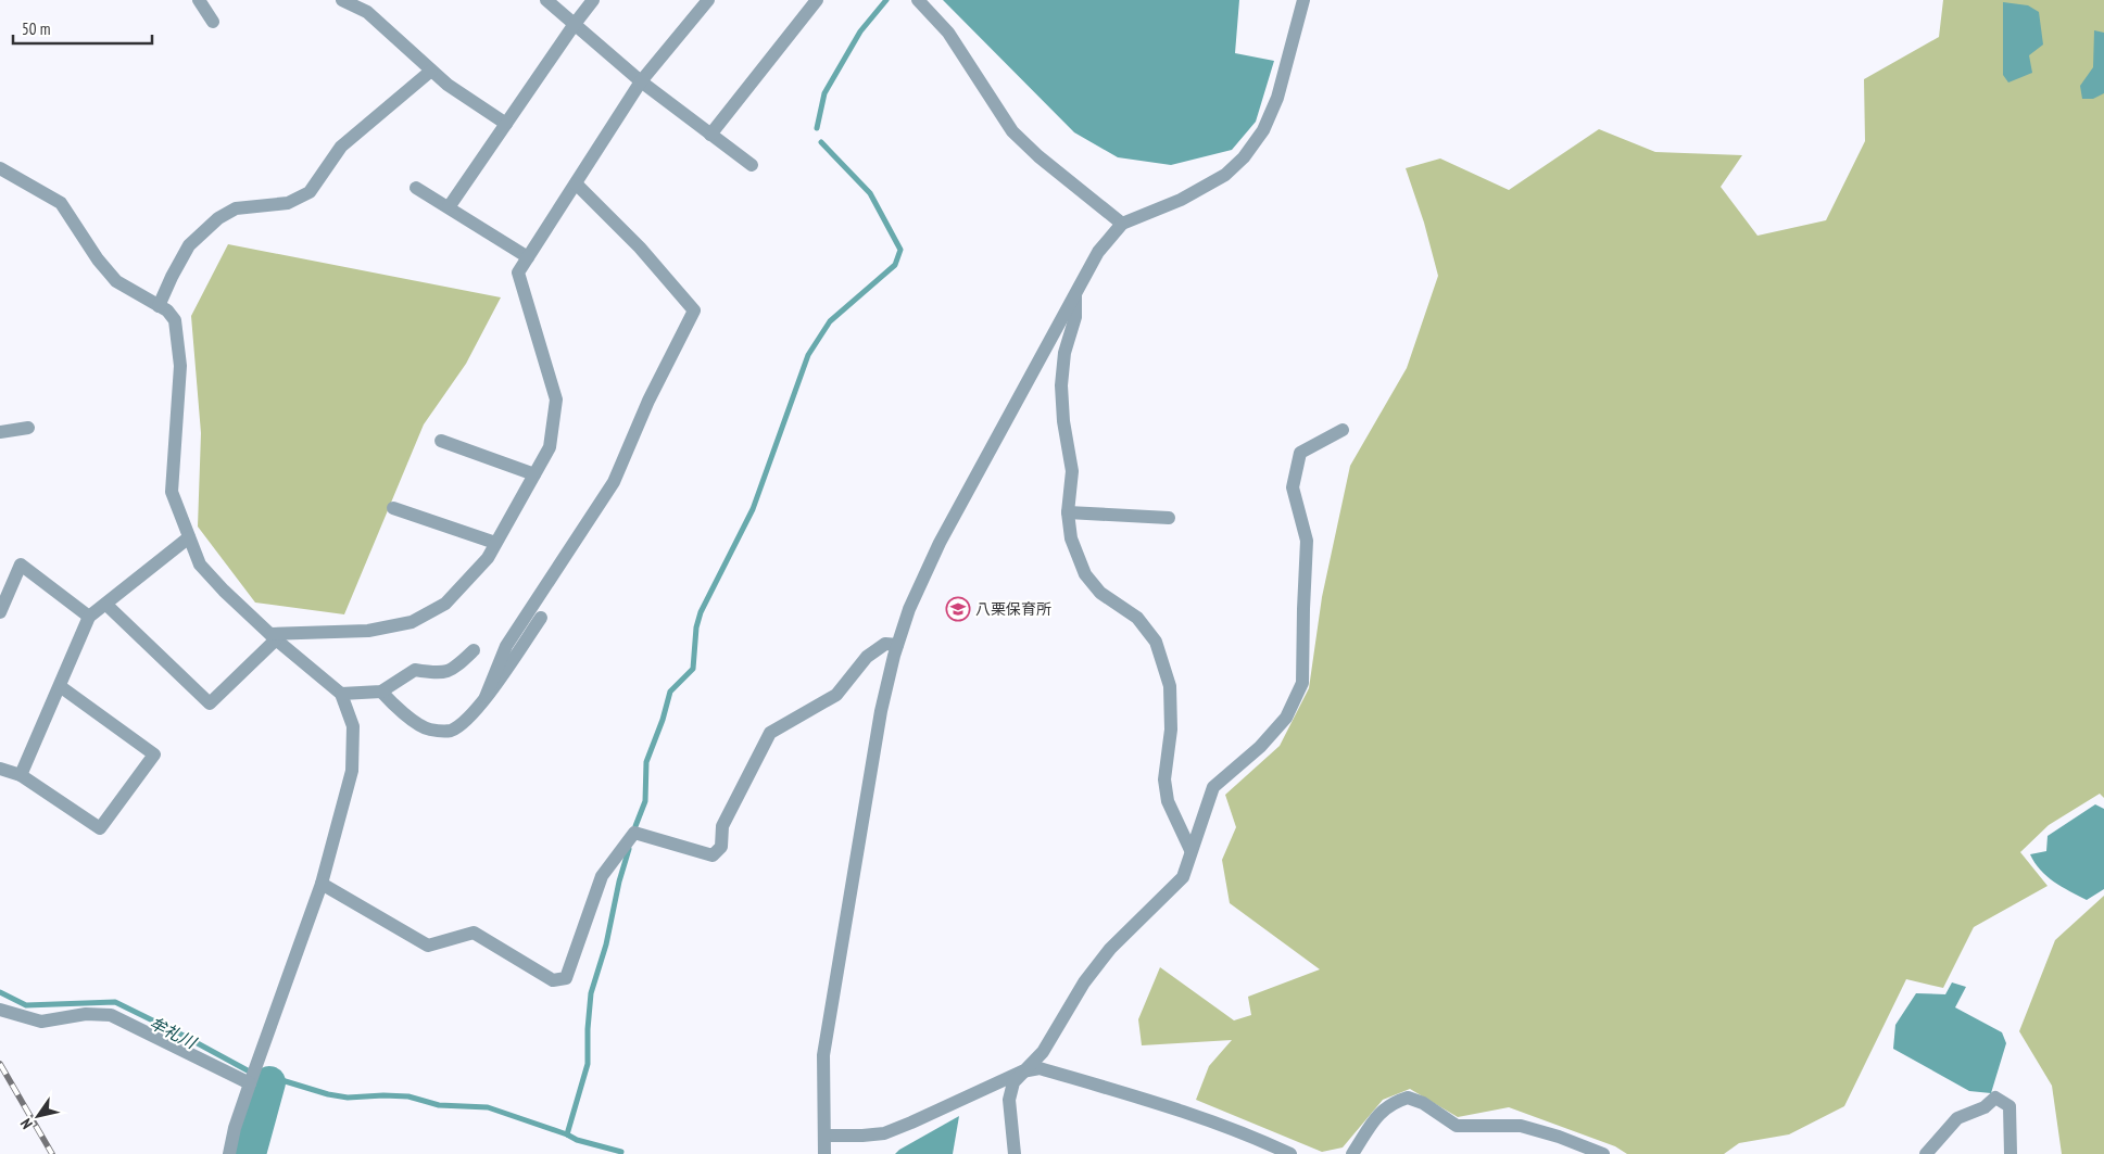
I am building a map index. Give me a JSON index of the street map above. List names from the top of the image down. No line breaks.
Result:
{"water":["牟礼川"],"places":{"school or university":["八栗保育所"]},"scale_bar":"50 m","north":"bottom left"}
